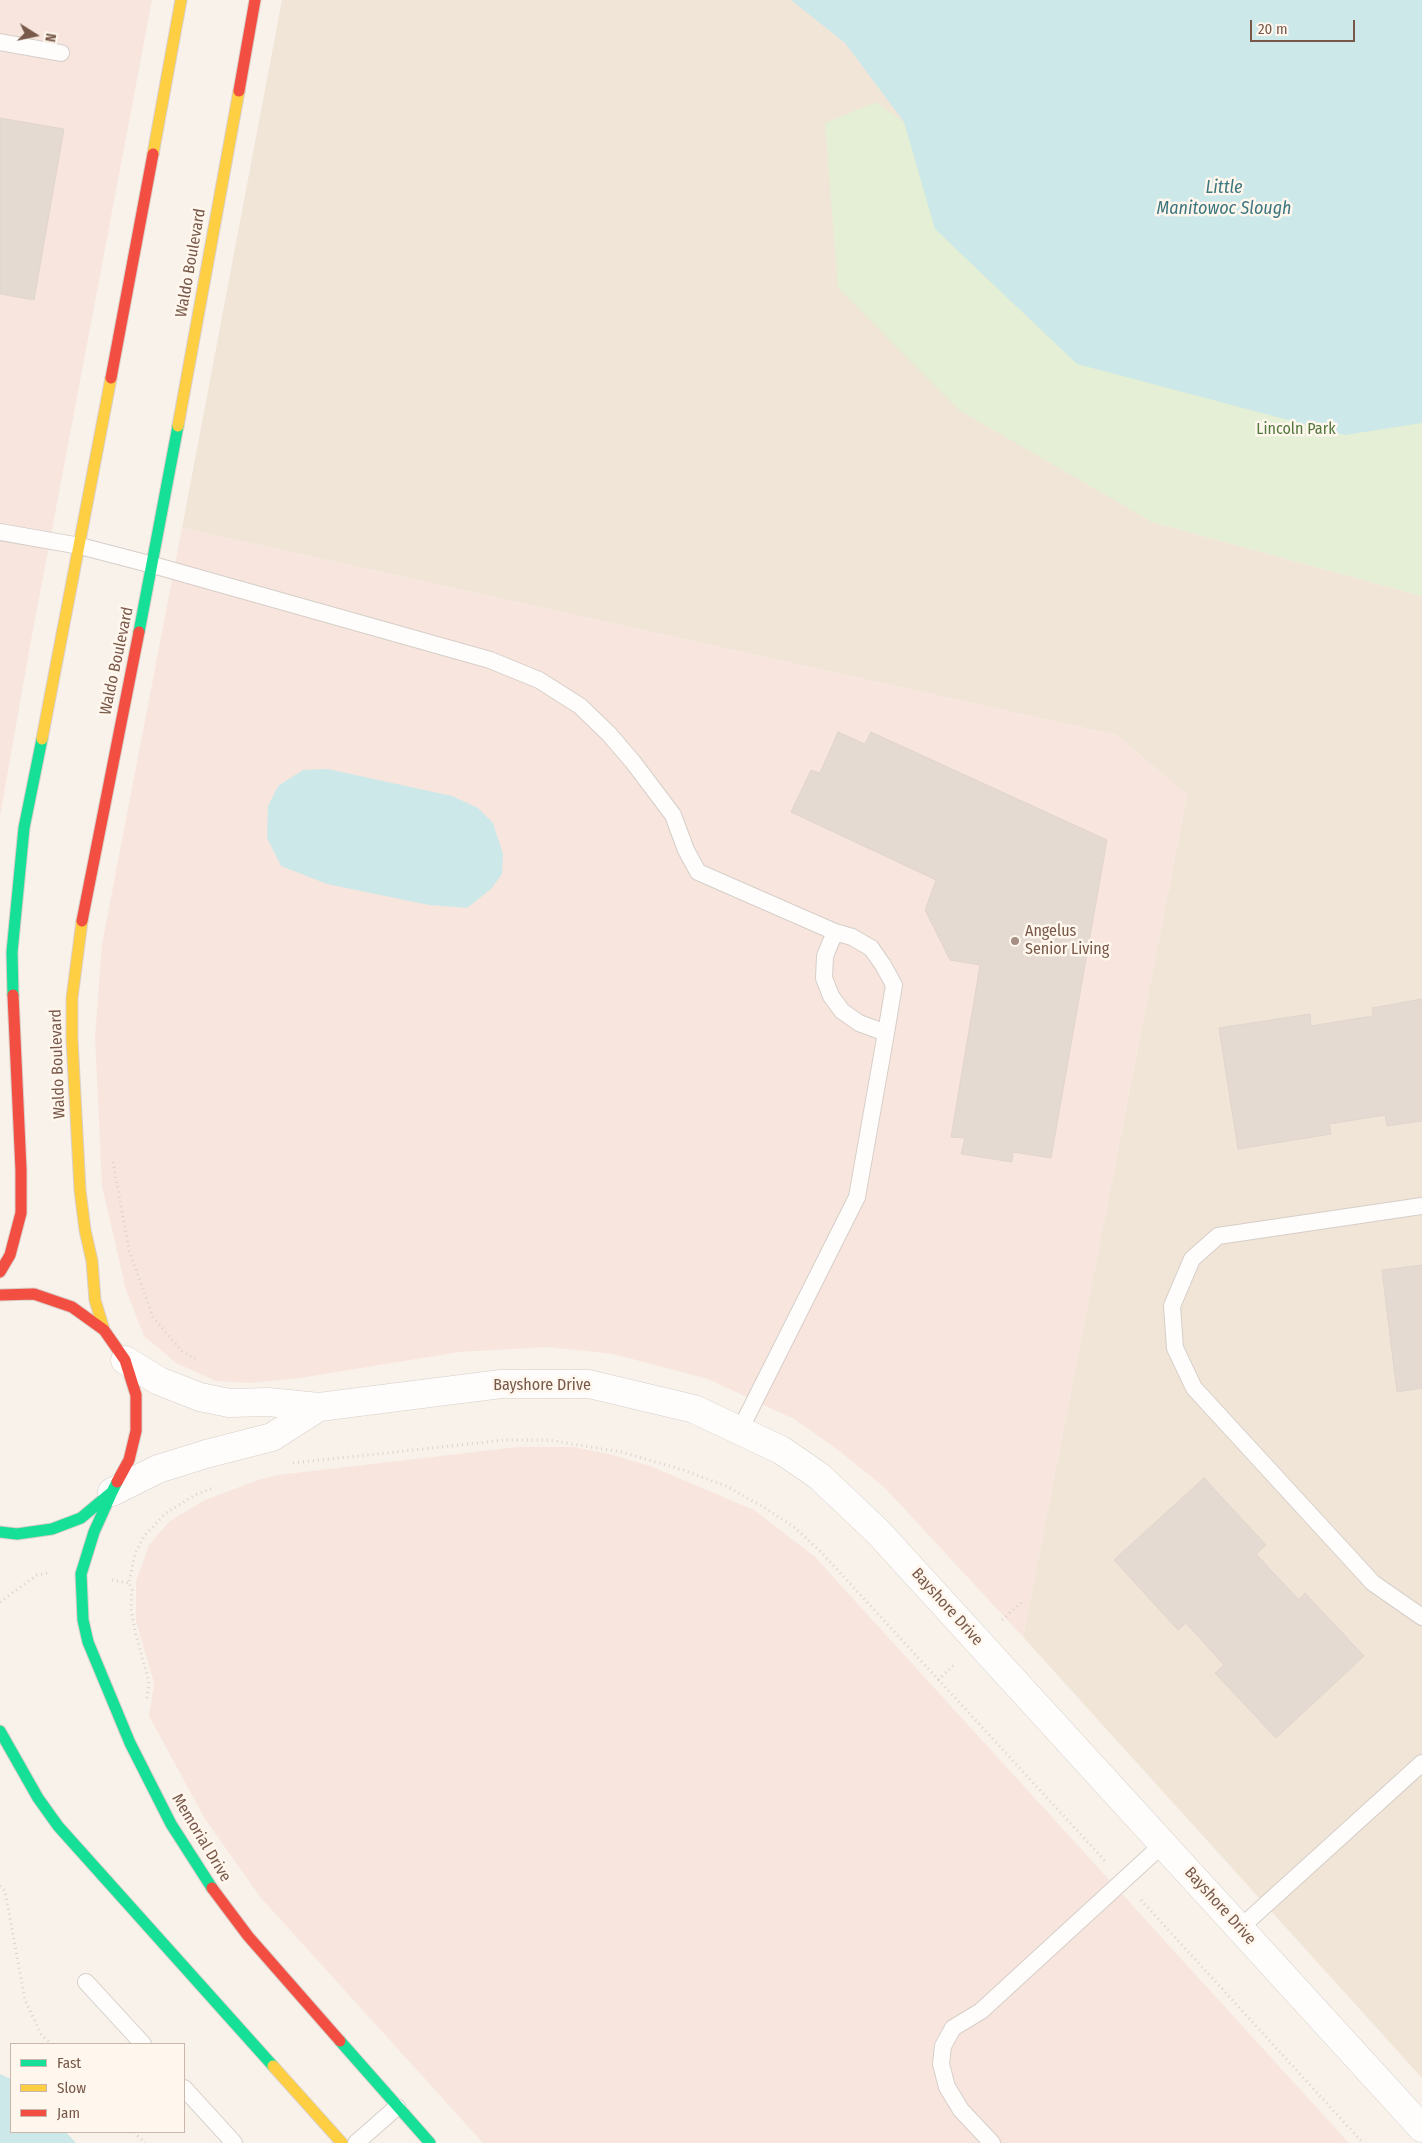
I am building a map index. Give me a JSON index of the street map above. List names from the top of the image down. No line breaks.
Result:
{"streets":{"main road":["Waldo Boulevard","Memorial Drive"],"street":["Bayshore Drive"]},"crossings":[["Waldo Boulevard","Memorial Drive"]],"water":["Little Manitowoc Slough"],"parks":["Lincoln Park"],"places":["Angelus Senior Living"],"legend":["Fast","Slow","Jam"],"scale_bar":"20 m","north":"right"}
